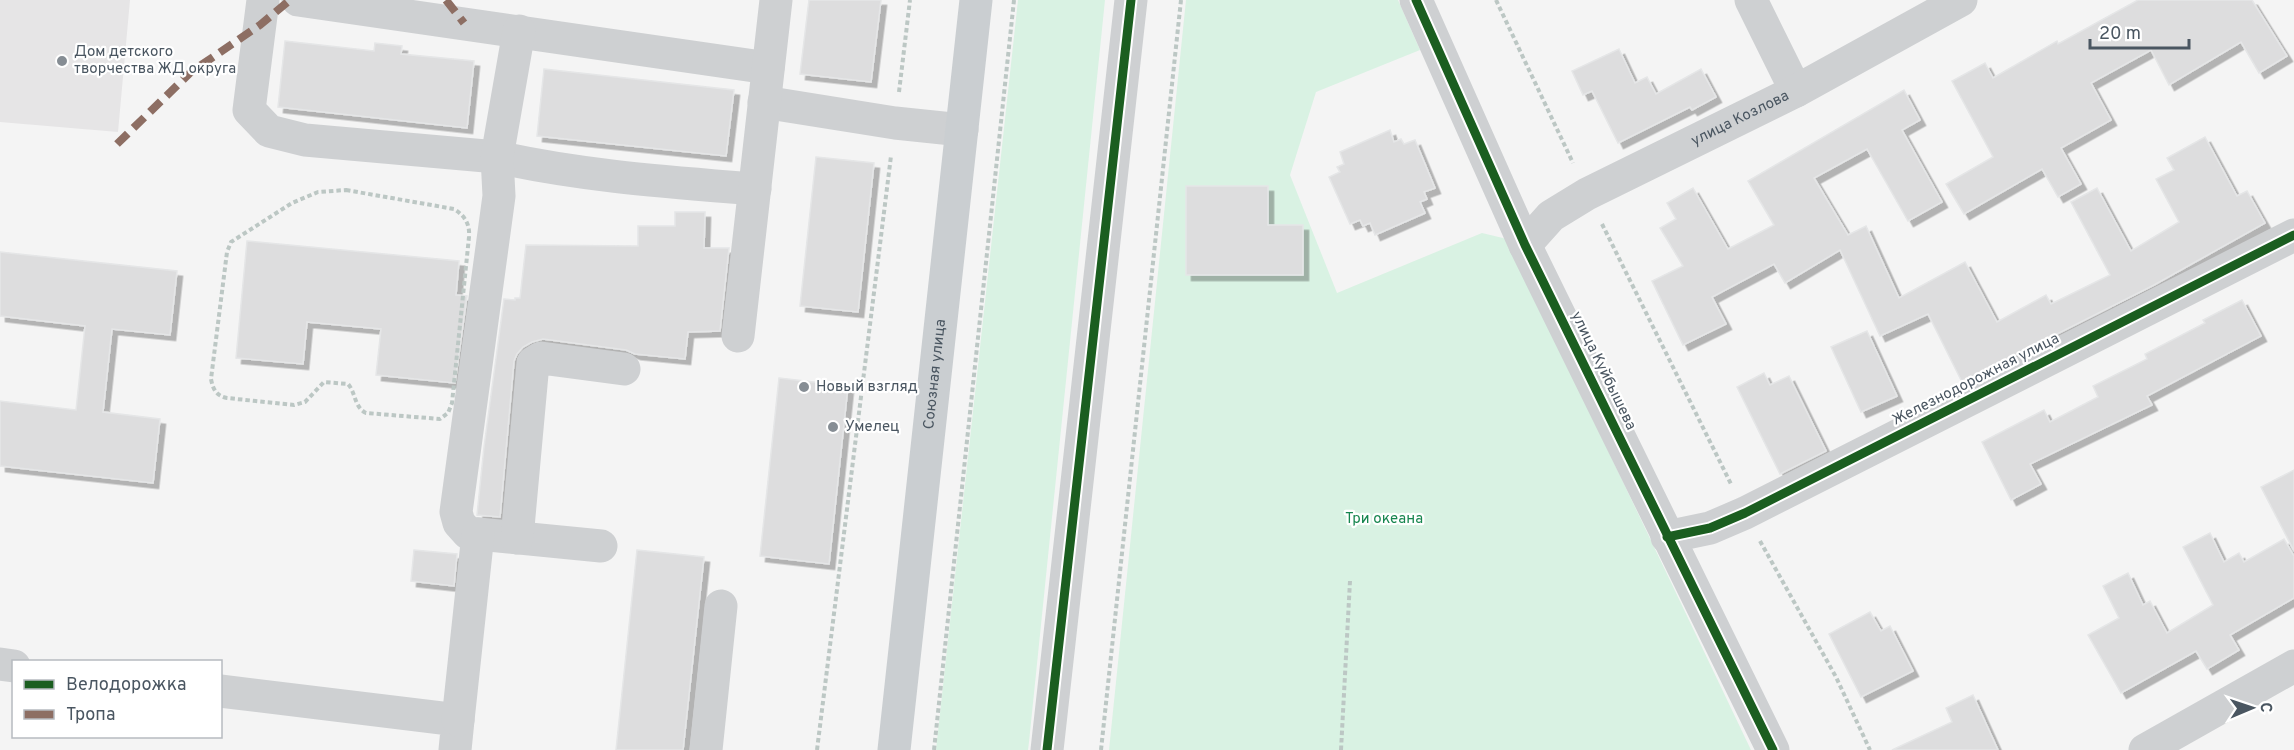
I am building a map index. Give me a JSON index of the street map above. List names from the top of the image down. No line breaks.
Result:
{"streets":{"main road":["Союзная улица"],"street":["улица Козлова","улица Куйбышева","Железнодорожная улица"]},"crossings":[["улица Козлова","улица Куйбышева"],["улица Куйбышева","Железнодорожная улица"]],"parks":["Три океана"],"places":["Дом детского творчества ЖД округа","Новый взгляд","Умелец"],"legend":["Велодорожка","Тропа"],"scale_bar":"20 m","north":"right"}
